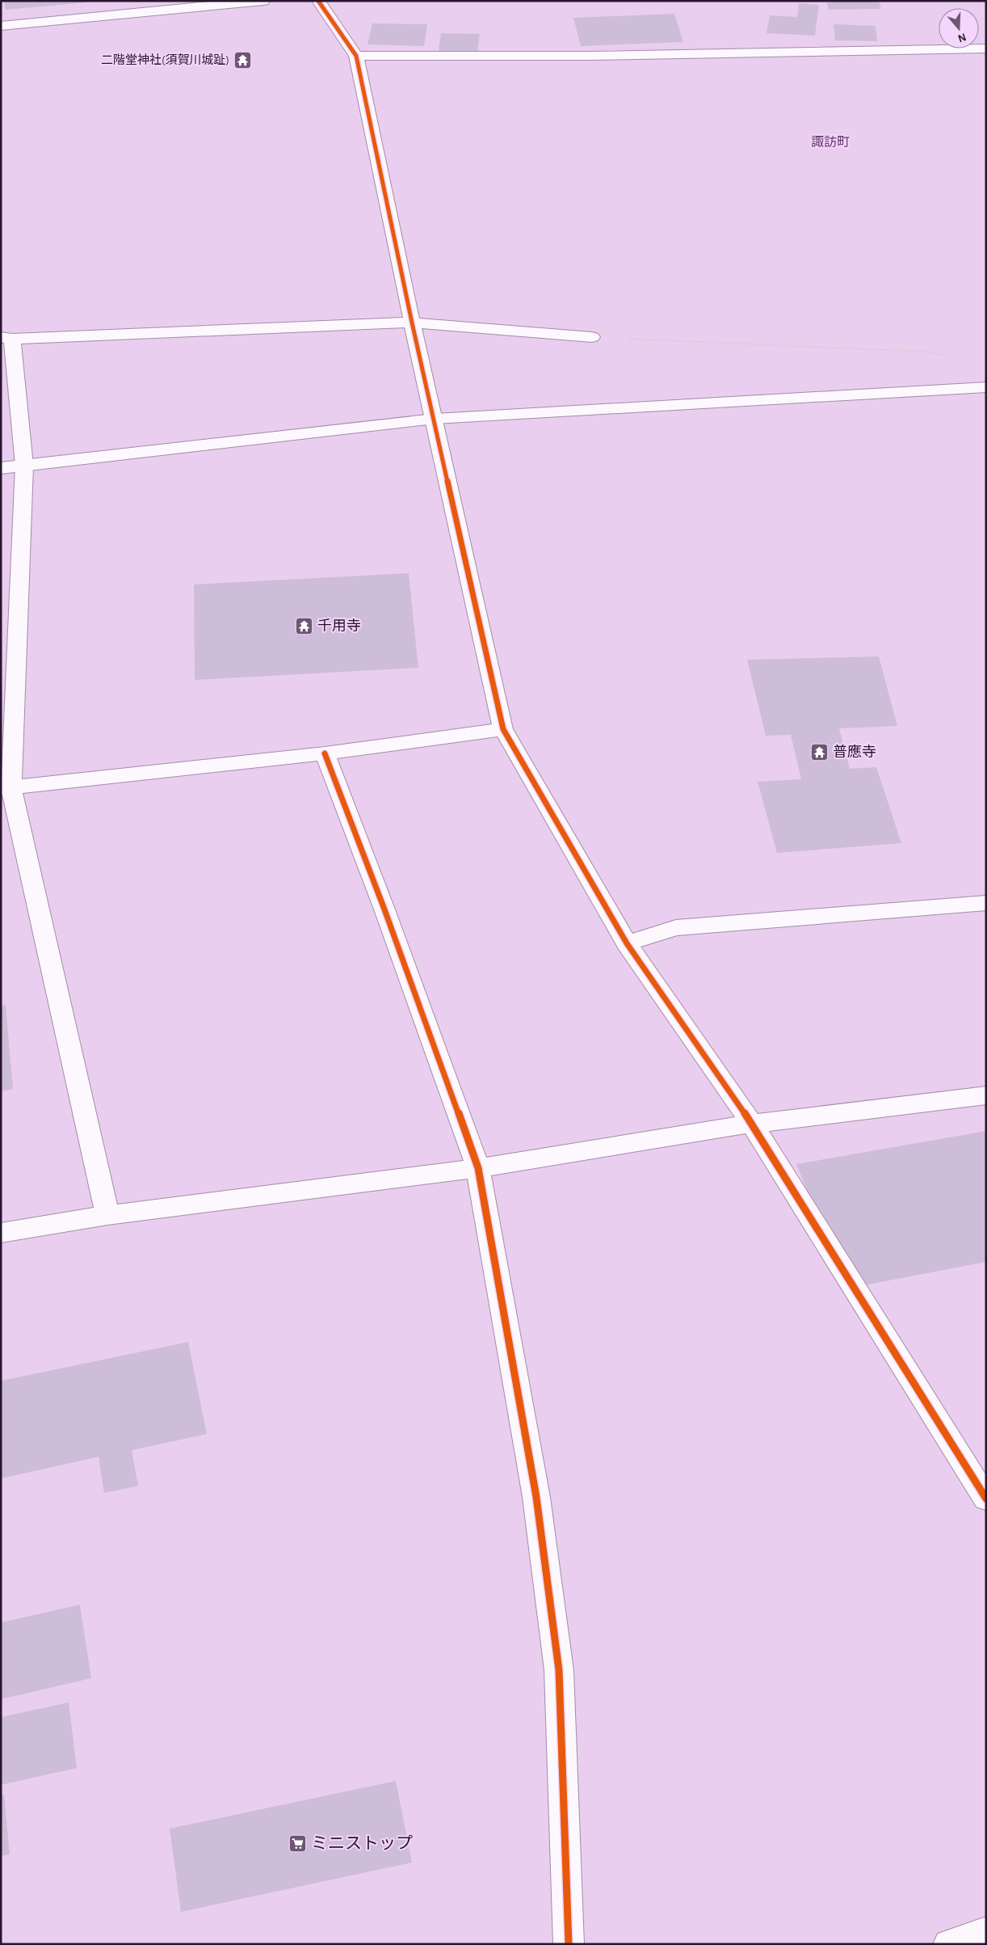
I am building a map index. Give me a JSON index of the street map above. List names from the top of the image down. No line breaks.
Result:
{"districts":["諏訪町"],"places":{"temple":["二階堂神社(須賀川城趾)","千用寺","普應寺"],"supermarket":["ミニストップ"]},"north":"bottom"}
